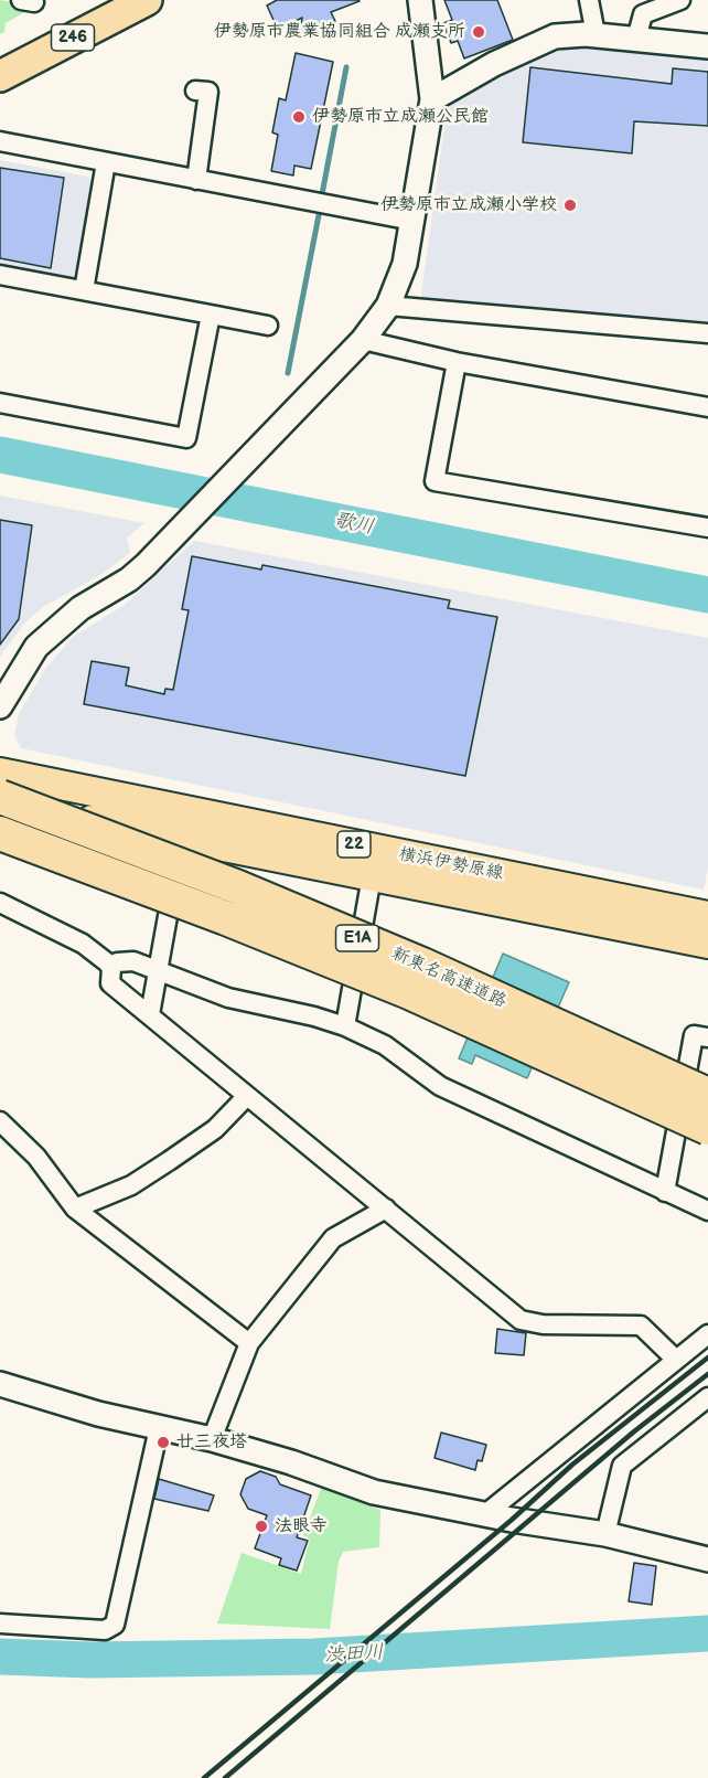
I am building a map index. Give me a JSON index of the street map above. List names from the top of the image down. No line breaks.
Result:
{"streets":{"highway":["246","E1A","新東名高速道路"],"main road":["22","横浜伊勢原線"]},"water":["歌川","渋田川"],"places":["伊勢原市農業協同組合 成瀬支所","伊勢原市立成瀬公民館","伊勢原市立成瀬小学校","廿三夜塔","法眼寺"]}
